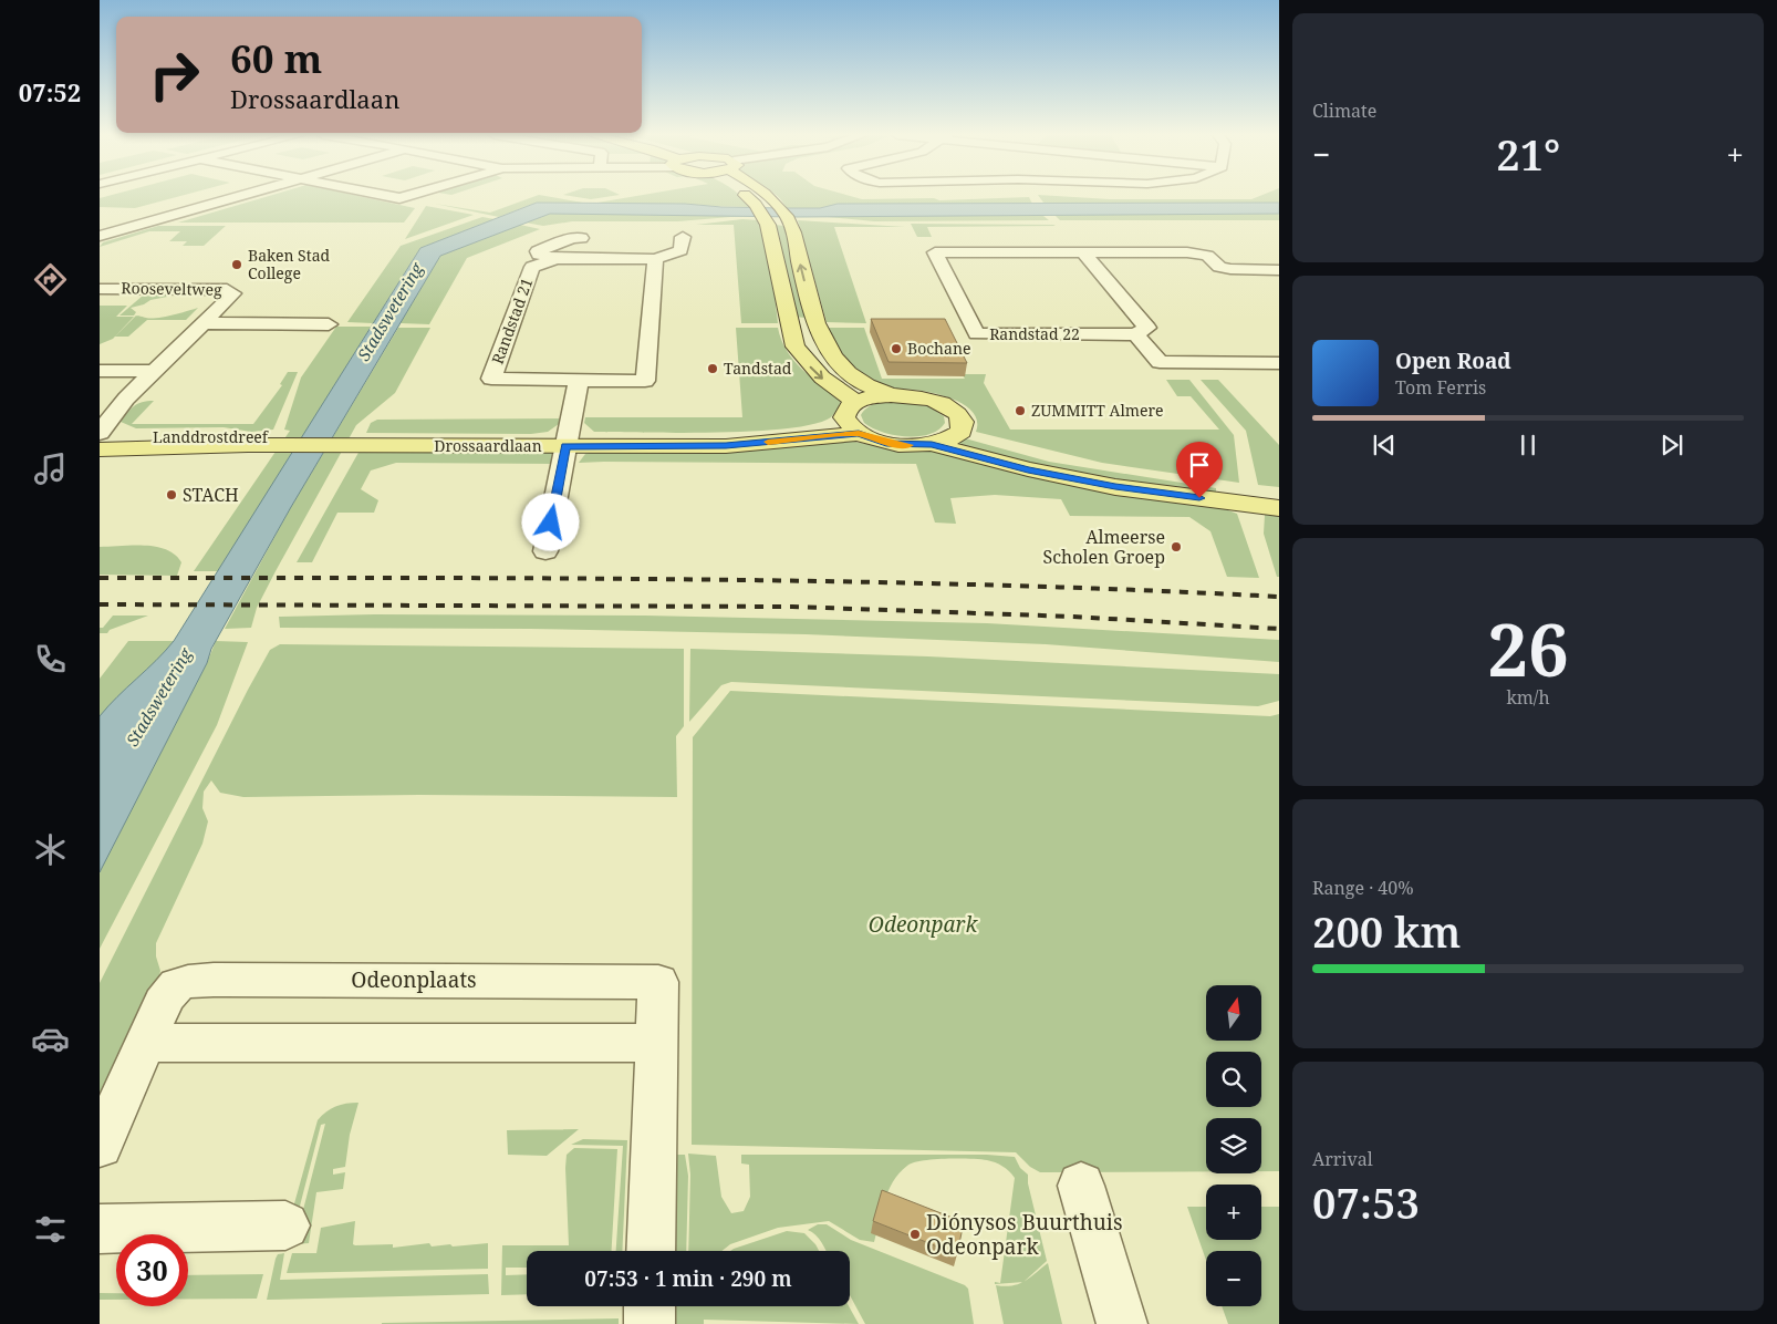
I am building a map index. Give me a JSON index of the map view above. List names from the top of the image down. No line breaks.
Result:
{"streets":{"main road":["Landdrostdreef","Drossaardlaan"],"street":["Rooseveltweg","Randstad 21","Randstad 22","Odeonplaats"]},"crossings":[["Landdrostdreef","Drossaardlaan"]],"water":["Stadswetering"],"parks":["Odeonpark"],"places":["Baken Stad College","Bochane","Tandstad","ZUMMITT Almere","STACH","Almeerse Scholen Groep","Diónysos Buurthuis Odeonpark"],"north":"top","page":{"tabs":"07:52","tile":["Climate",["26","km/h"],["Range · 40%","200 km"],["Arrival","07:53"]],"turn":["60 m","Drossaardlaan"],"heat":["−","21°","+"],"song":["Open Road","Tom Ferris"],"map_buttons":["+","−"],"limit":"30","trip":"07:53 · 1 min · 290 m"}}
